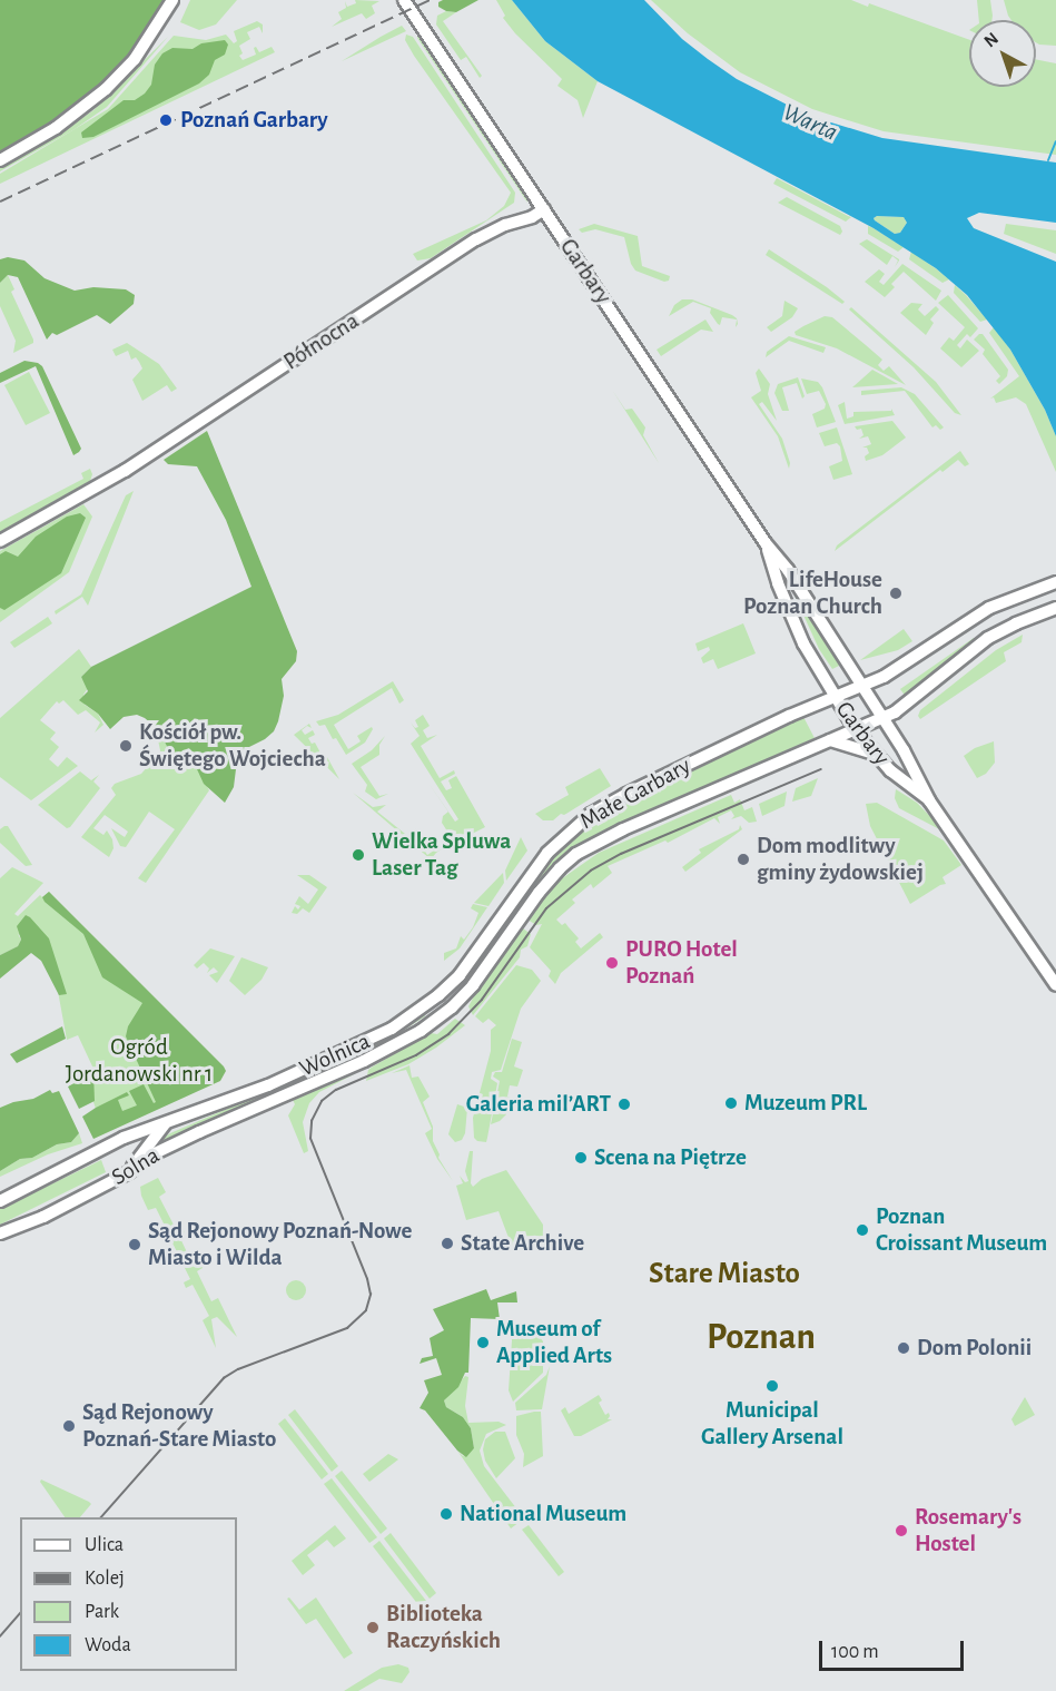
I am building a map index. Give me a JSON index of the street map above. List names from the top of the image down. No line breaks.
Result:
{"streets":{"street":["Garbary","Północna","Małe Garbary","Wolnica","Solna"]},"crossings":[["Garbary","Północna"],["Garbary","Małe Garbary"],["Małe Garbary","Wolnica"],["Wolnica","Solna"]],"districts":["Stare Miasto","Poznan"],"water":["Warta"],"parks":["Ogród Jordanowski nr 1"],"places":["Poznań Garbary","LifeHouse Poznan Church","Kościół pw. Świętego Wojciecha","Wielka Spluwa Laser Tag","Dom modlitwy gminy żydowskiej","PURO Hotel Poznań","Muzeum PRL","Galeria mil’ART","Scena na Piętrze","Poznan Croissant Museum","State Archive","Sąd Rejonowy Poznań-Nowe Miasto i Wilda","Museum of Applied Arts","Dom Polonii","Municipal Gallery Arsenal","Sąd Rejonowy Poznań-Stare Miasto","National Museum","Rosemary's Hostel","Biblioteka Raczyńskich"],"legend":["Ulica","Kolej","Park","Woda"],"scale_bar":"100 m","north":"top left"}
